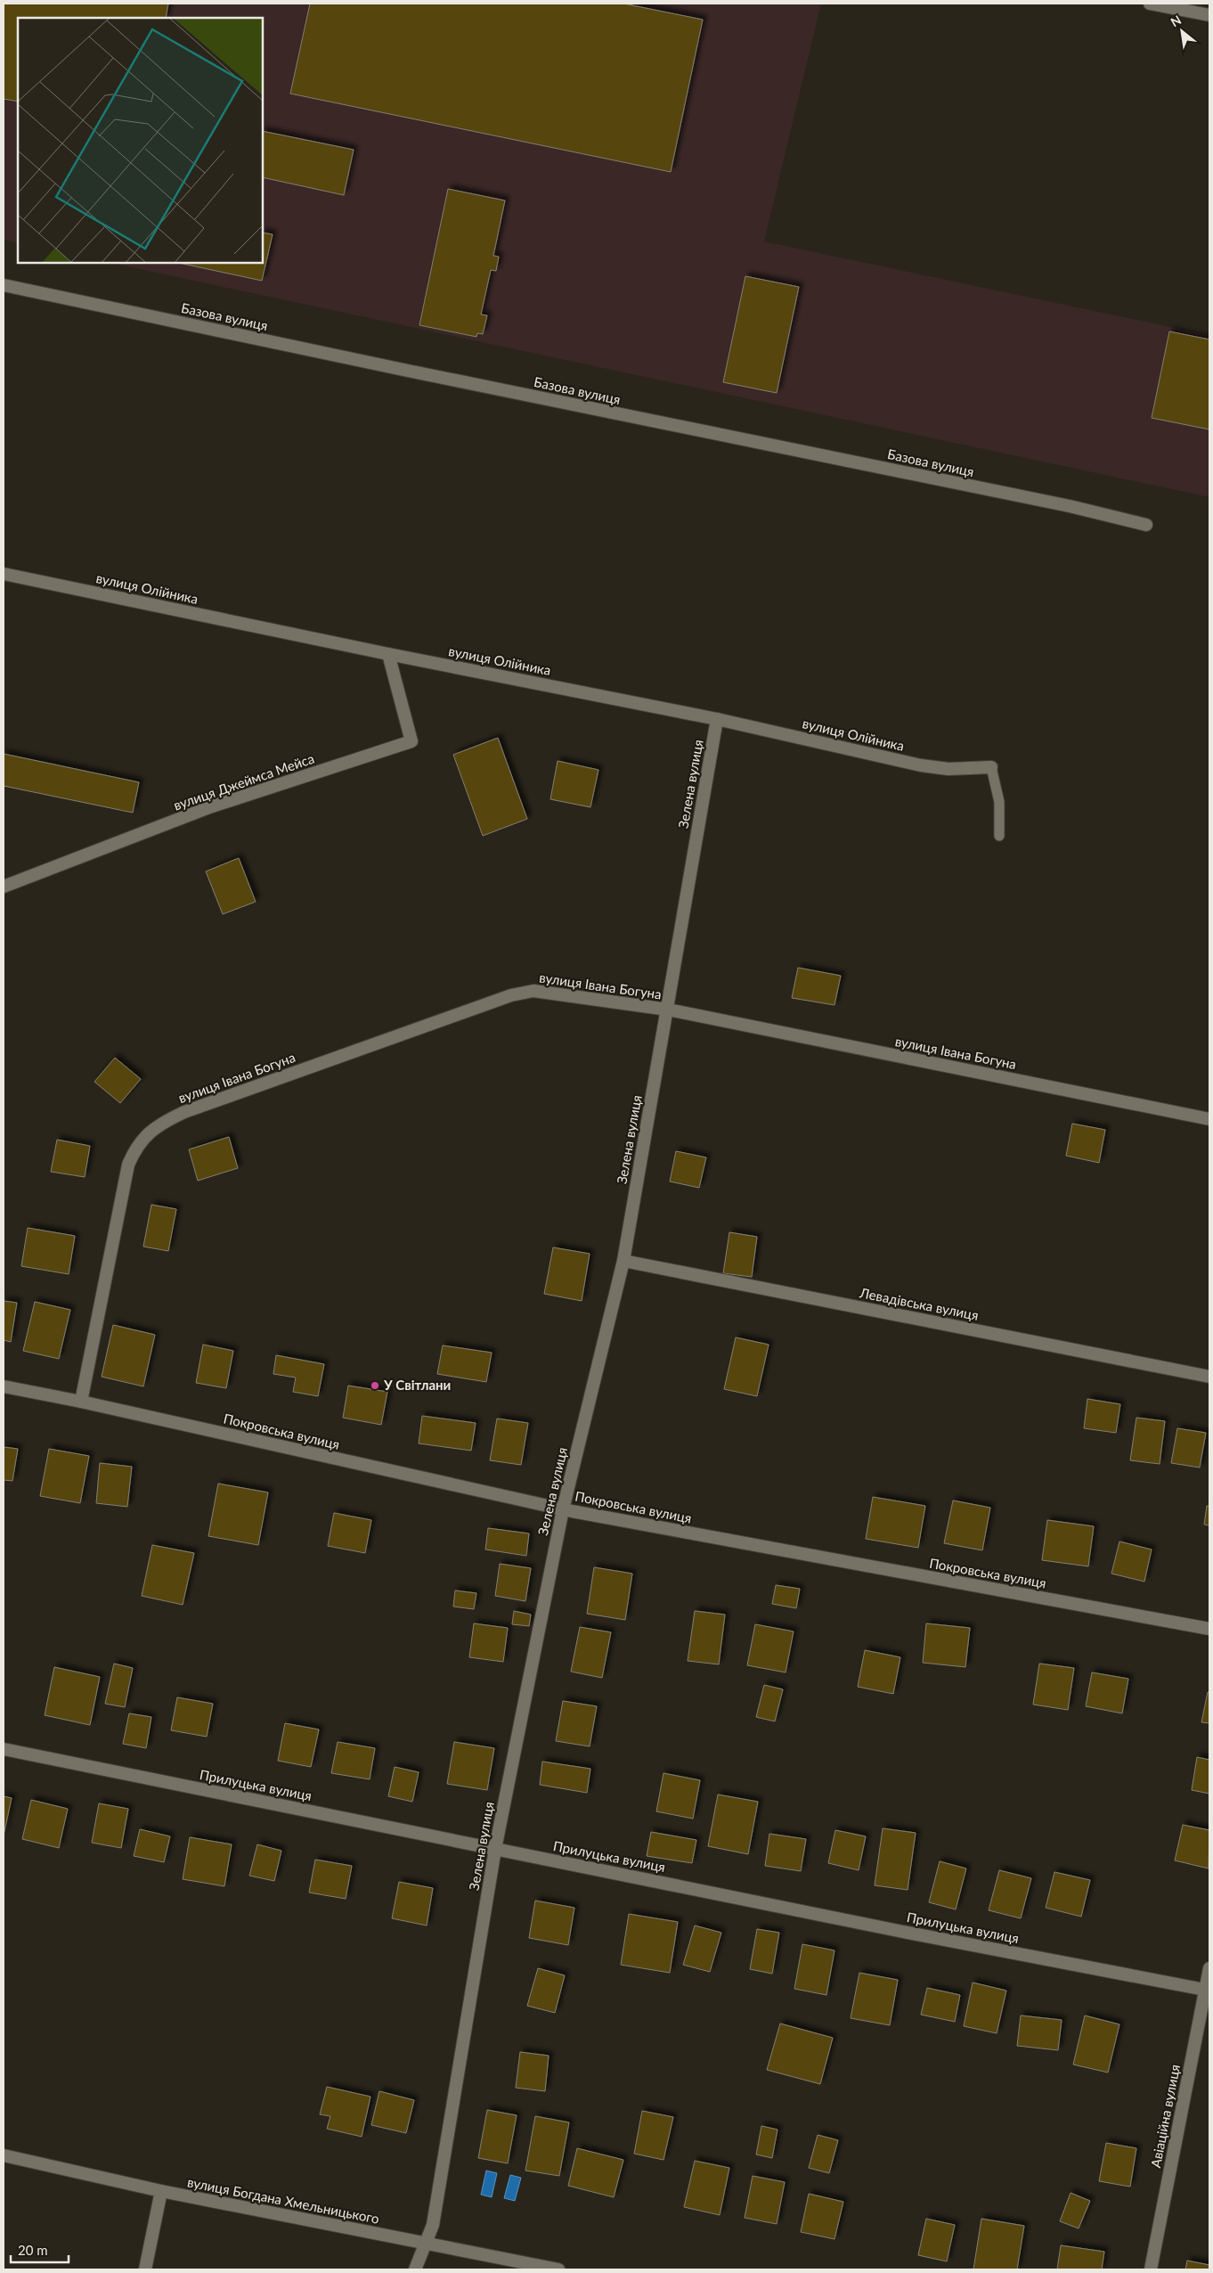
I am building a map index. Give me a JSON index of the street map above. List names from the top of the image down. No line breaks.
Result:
{"streets":{"street":["Базова вулиця","вулиця Олійника","вулиця Джеймса Мейса","Зелена вулиця","вулиця Івана Богуна","Левадівська вулиця","Покровська вулиця","Прилуцька вулиця","Авіаційна вулиця","вулиця Богдана Хмельницького"]},"crossings":[["вулиця Олійника","вулиця Джеймса Мейса"],["вулиця Олійника","Зелена вулиця"],["Зелена вулиця","вулиця Івана Богуна"],["Зелена вулиця","Левадівська вулиця"],["Зелена вулиця","Покровська вулиця"],["Зелена вулиця","Прилуцька вулиця"],["Зелена вулиця","вулиця Богдана Хмельницького"],["вулиця Івана Богуна","Покровська вулиця"],["Прилуцька вулиця","Авіаційна вулиця"]],"places":["У Світлани"],"scale_bar":"20 m","north":"top left"}
